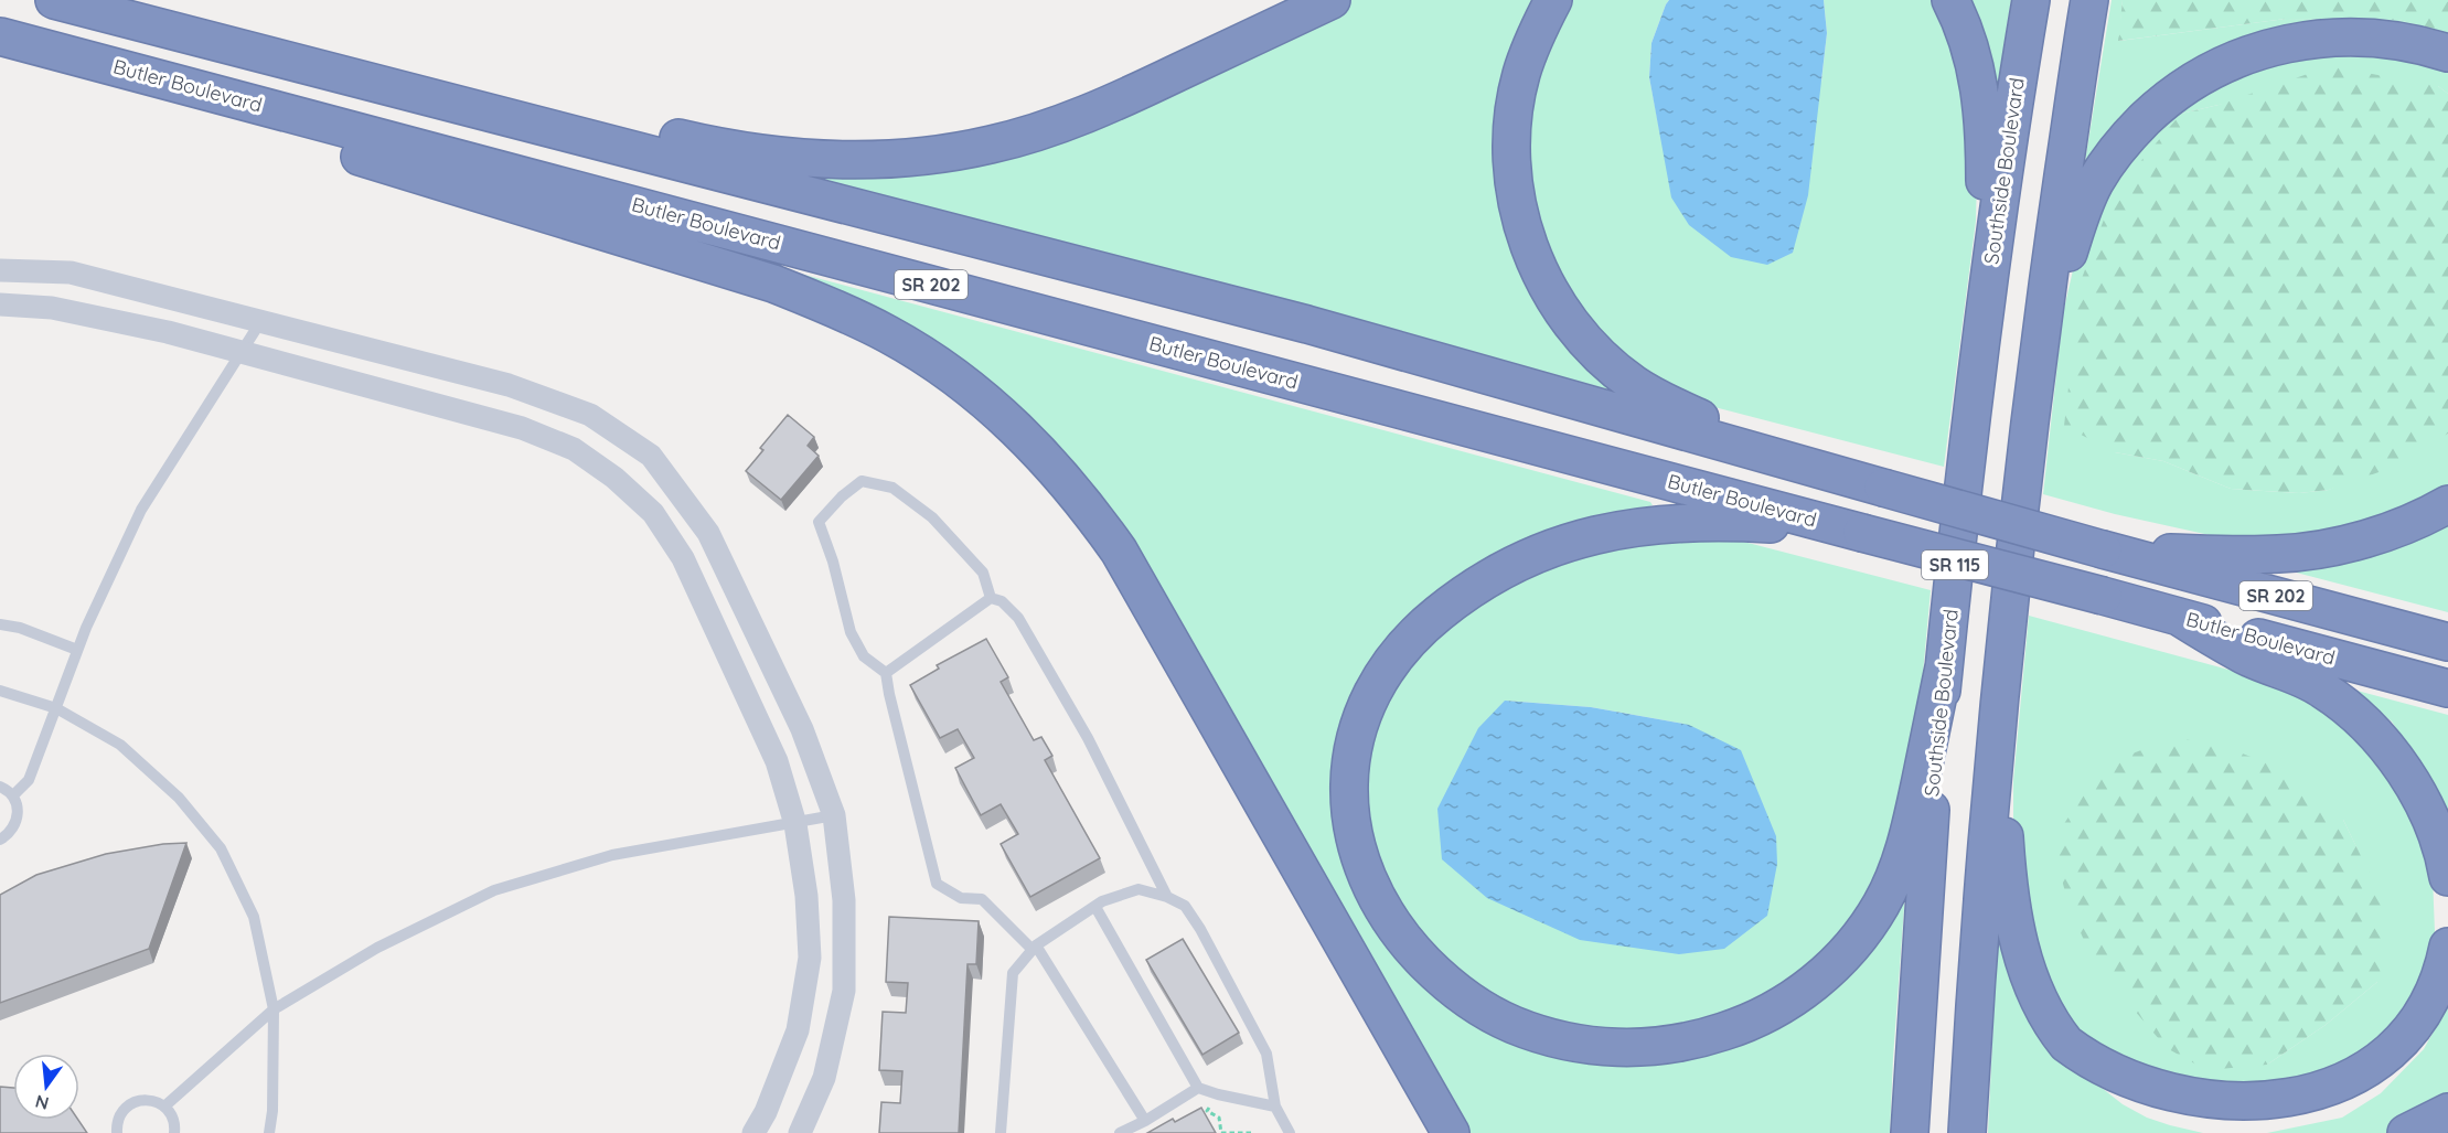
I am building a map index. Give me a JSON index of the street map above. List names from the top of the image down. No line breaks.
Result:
{"streets":{"highway":["Butler Boulevard","Southside Boulevard","SR 202","SR 115"]},"north":"bottom"}
